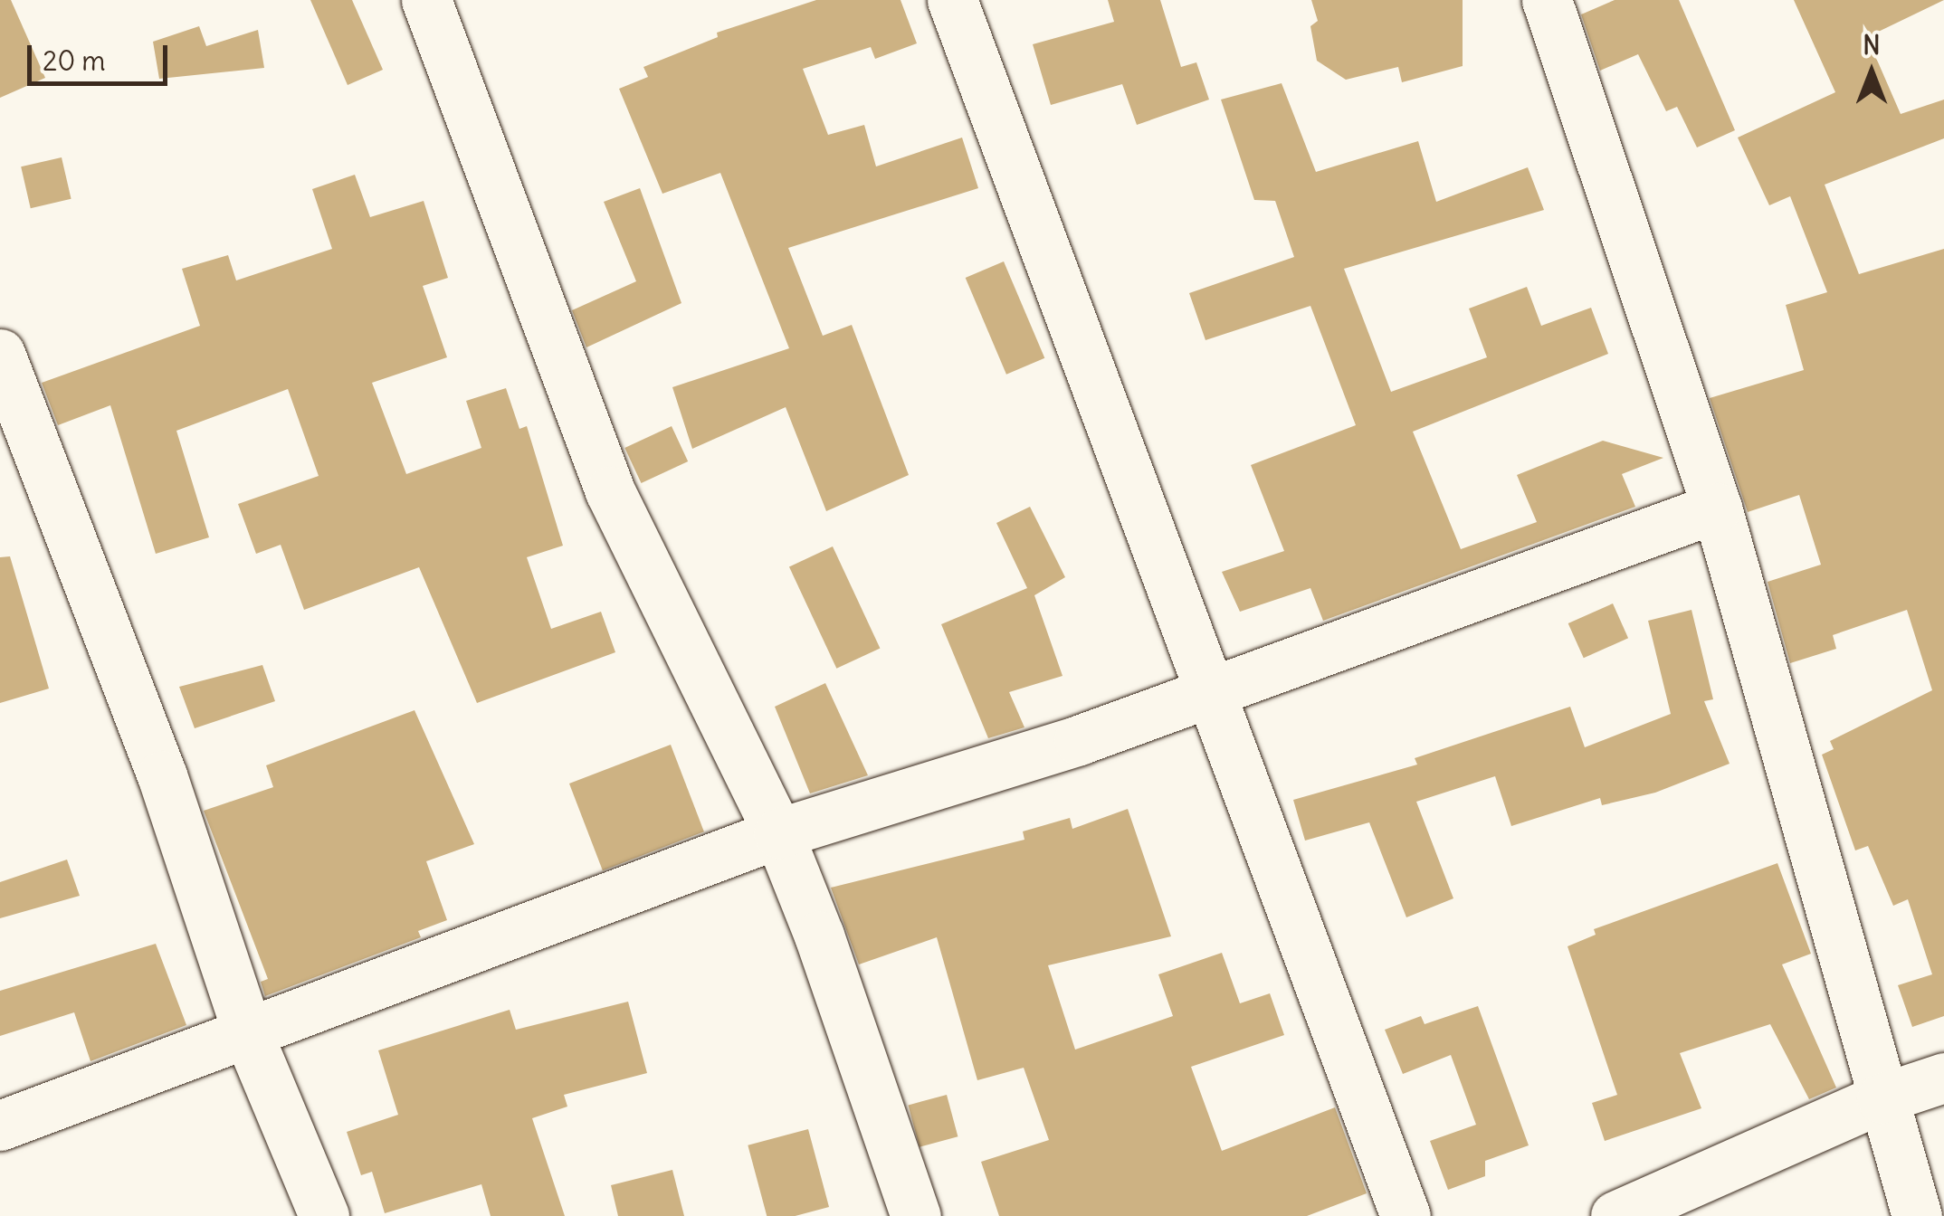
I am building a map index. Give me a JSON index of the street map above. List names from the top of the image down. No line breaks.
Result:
{"scale_bar":"20 m","north":"top"}
